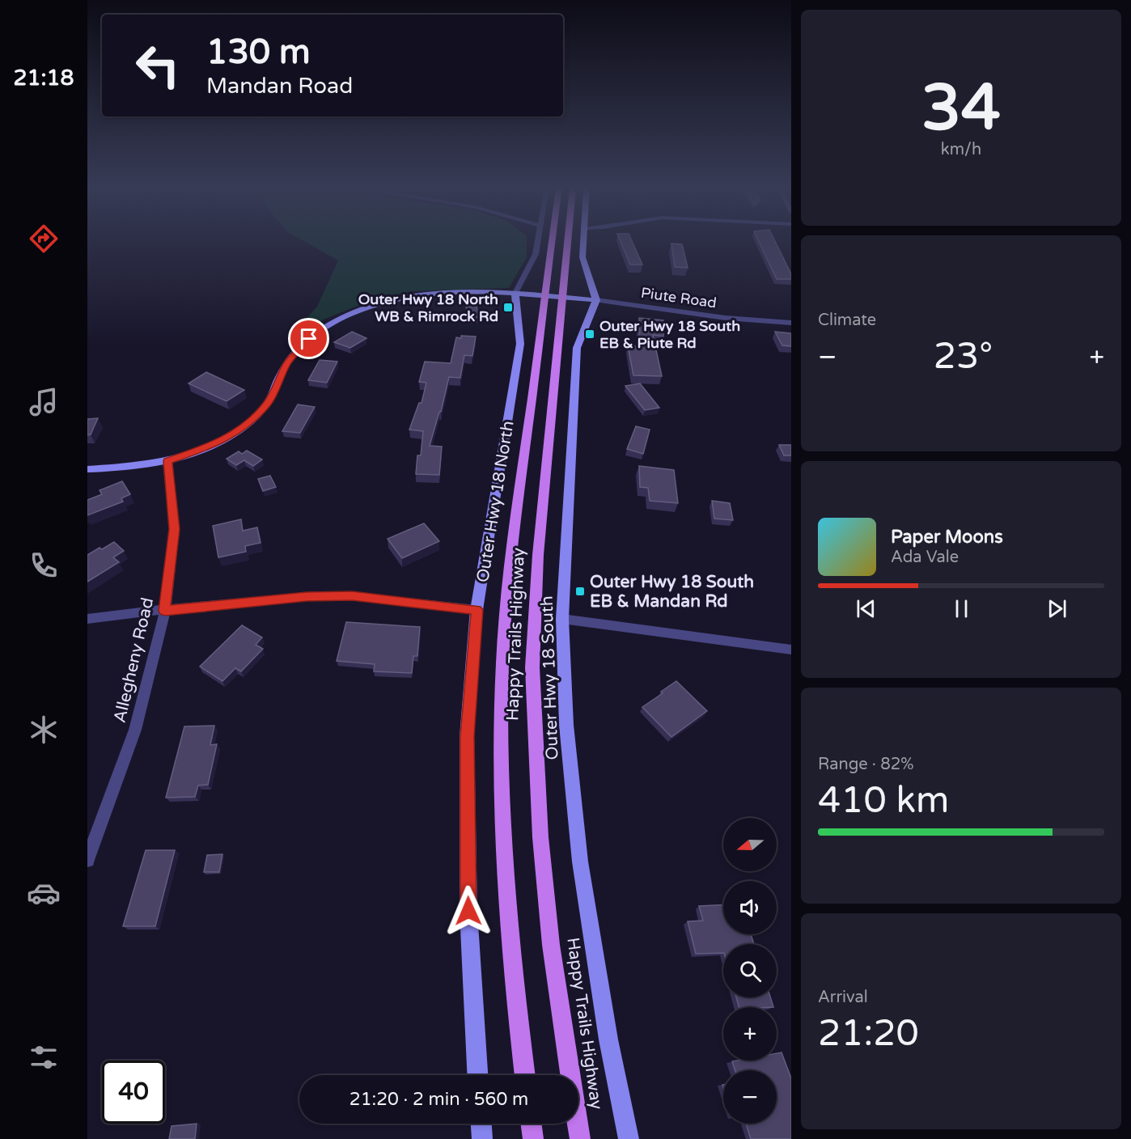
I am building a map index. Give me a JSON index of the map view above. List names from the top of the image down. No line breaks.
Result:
{"streets":{"main road":["Happy Trails Highway"],"street":["Piute Road","Outer Hwy 18 North","Allegheny Road","Outer Hwy 18 South"]},"crossings":[["Piute Road","Outer Hwy 18 North"],["Piute Road","Happy Trails Highway"],["Piute Road","Allegheny Road"],["Piute Road","Outer Hwy 18 South"]],"places":{"transit":["Outer Hwy 18 North WB & Rimrock Rd","Outer Hwy 18 South EB & Piute Rd","Outer Hwy 18 South EB & Mandan Rd"]},"north":"left","page":{"tabs":"21:18","tile":[["34","km/h"],"Climate",["Range · 82%","410 km"],["Arrival","21:20"]],"turn":["130 m","Mandan Road"],"heat":["−","23°","+"],"song":["Paper Moons","Ada Vale"],"map_buttons":["+","−"],"limit":"40","trip":"21:20 · 2 min · 560 m"}}
